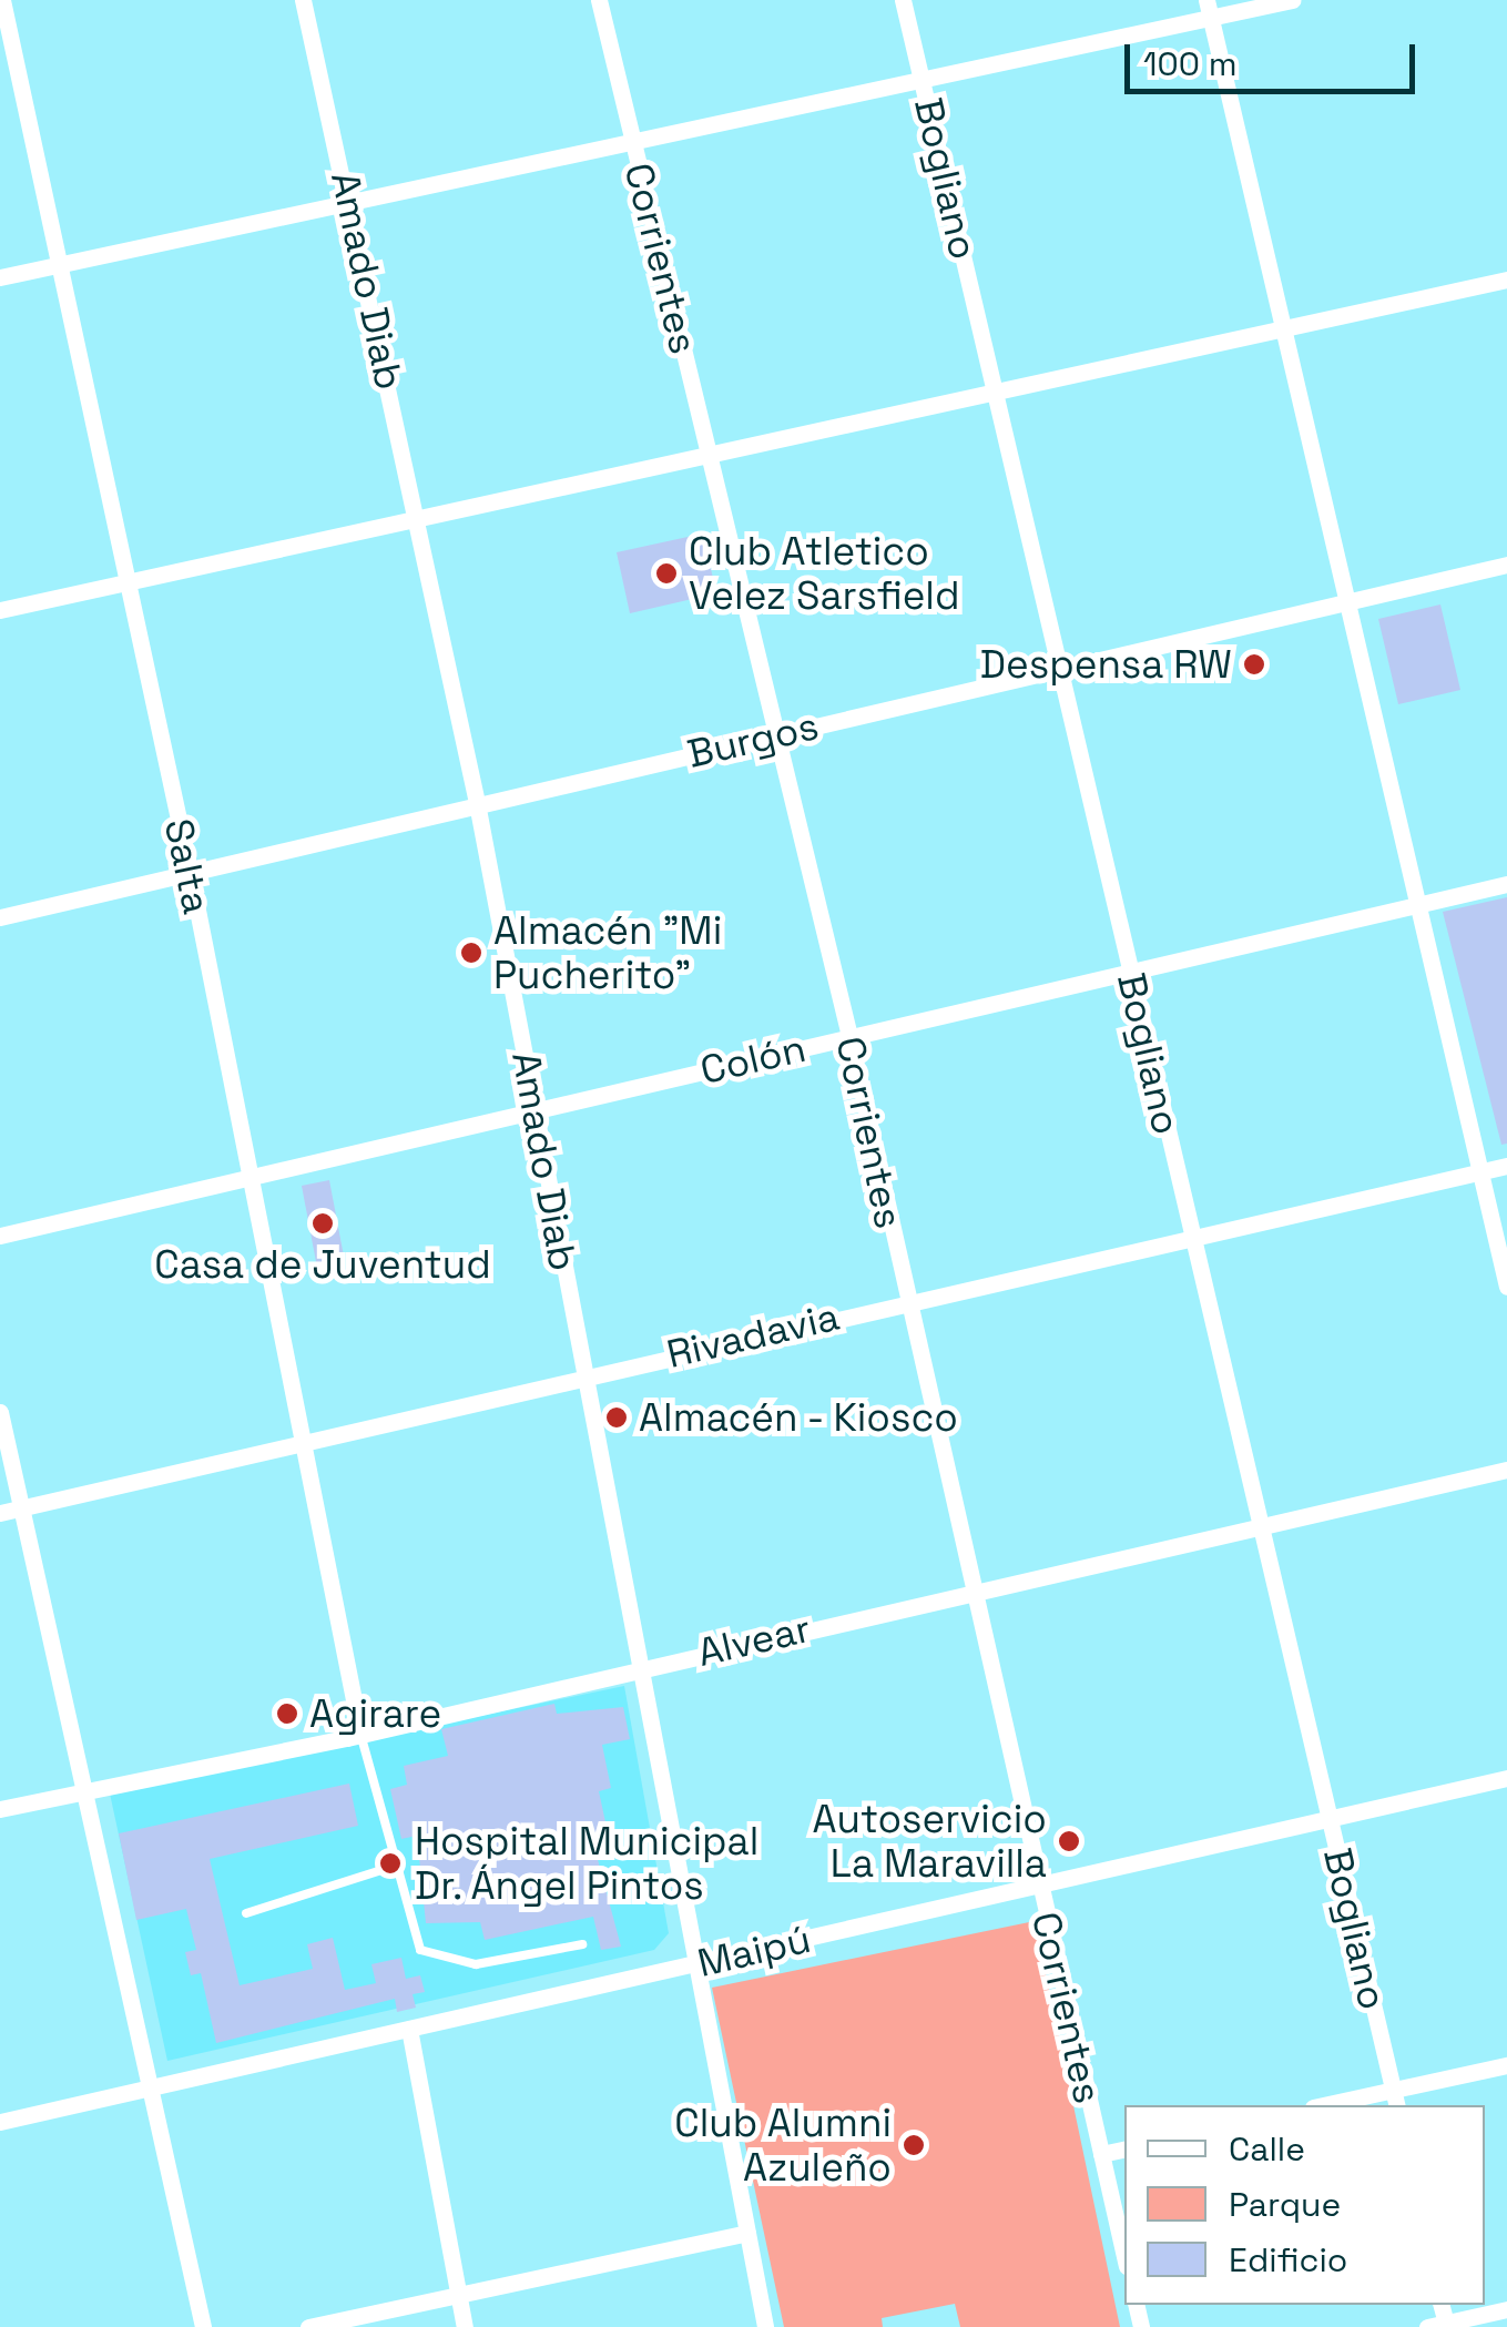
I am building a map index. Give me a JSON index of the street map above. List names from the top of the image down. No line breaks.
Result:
{"streets":{"street":["Bogliano","Corrientes","Amado Diab","Burgos","Salta","Colón","Rivadavia","Alvear","Maipú"]},"crossings":[["Bogliano","Burgos"],["Bogliano","Colón"],["Bogliano","Rivadavia"],["Bogliano","Alvear"],["Bogliano","Maipú"],["Corrientes","Burgos"],["Corrientes","Colón"],["Corrientes","Rivadavia"],["Corrientes","Alvear"],["Corrientes","Maipú"],["Amado Diab","Burgos"],["Amado Diab","Colón"],["Amado Diab","Rivadavia"],["Amado Diab","Alvear"],["Amado Diab","Maipú"],["Burgos","Salta"],["Salta","Colón"],["Salta","Rivadavia"],["Salta","Alvear"]],"places":["Club Atletico Velez Sarsfield","Despensa RW","Almacén \"Mi Pucherito\"","Casa de Juventud","Almacén - Kiosco","Agirare","Autoservicio La Maravilla","Hospital Municipal Dr. Ángel Pintos","Club Alumni Azuleño"],"legend":["Calle","Parque","Edificio"],"scale_bar":"100 m"}
